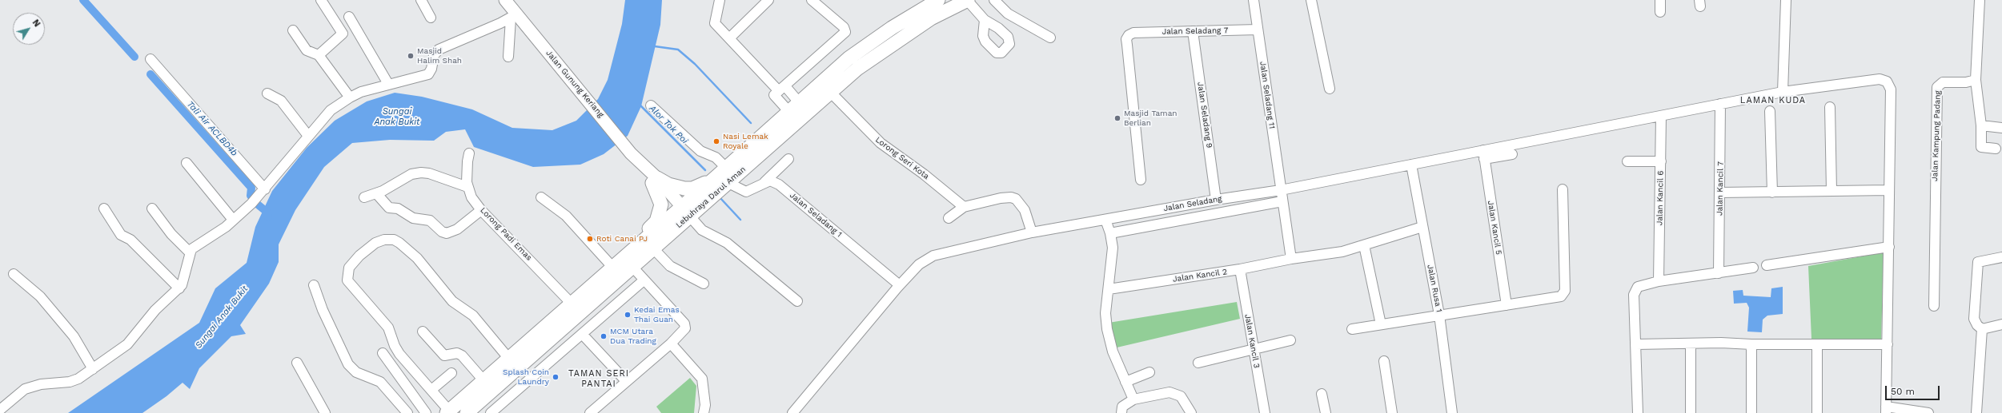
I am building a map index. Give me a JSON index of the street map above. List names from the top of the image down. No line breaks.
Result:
{"streets":{"highway":["Lebuhraya Darul Aman"],"main road":["Jalan Gunung Keriang"],"street":["Jalan Seladang 7","Jalan Seladang 11","Jalan Seladang 9","Jalan Kampung Padang","Lorong Seri Kota","Jalan Kancil 7","Jalan Kancil 6","Jalan Seladang","Jalan Seladang 1","Jalan Kancil 5","Lorong Padi Emas","Jalan Kancil 2","Jalan Rusa 1","Jalan Kancil 3"]},"crossings":[["Jalan Seladang 7","Jalan Seladang 11"],["Jalan Seladang 7","Jalan Seladang 9"],["Jalan Gunung Keriang","Lebuhraya Darul Aman"],["Jalan Seladang 11","Jalan Seladang"],["Jalan Seladang 9","Jalan Seladang"],["Lorong Seri Kota","Lebuhraya Darul Aman"],["Lebuhraya Darul Aman","Lorong Padi Emas"],["Jalan Seladang","Jalan Kancil 5"],["Jalan Seladang","Jalan Rusa 1"],["Jalan Kancil 2","Jalan Rusa 1"],["Jalan Kancil 2","Jalan Kancil 3"]],"districts":["LAMAN KUDA","TAMAN SERI PANTAI"],"water":["Sungai Anak Bukit","Alor Tok Poi","Tali Air ACLBD4b"],"places":["Masjid Halim Shah","Masjid Taman Berlian","Nasi Lemak Royale","Roti Canai PJ","Kedai Emas Thai Guan","MCM Utara Dua Trading","Splash Coin Laundry"],"scale_bar":"50 m","north":"top right"}
